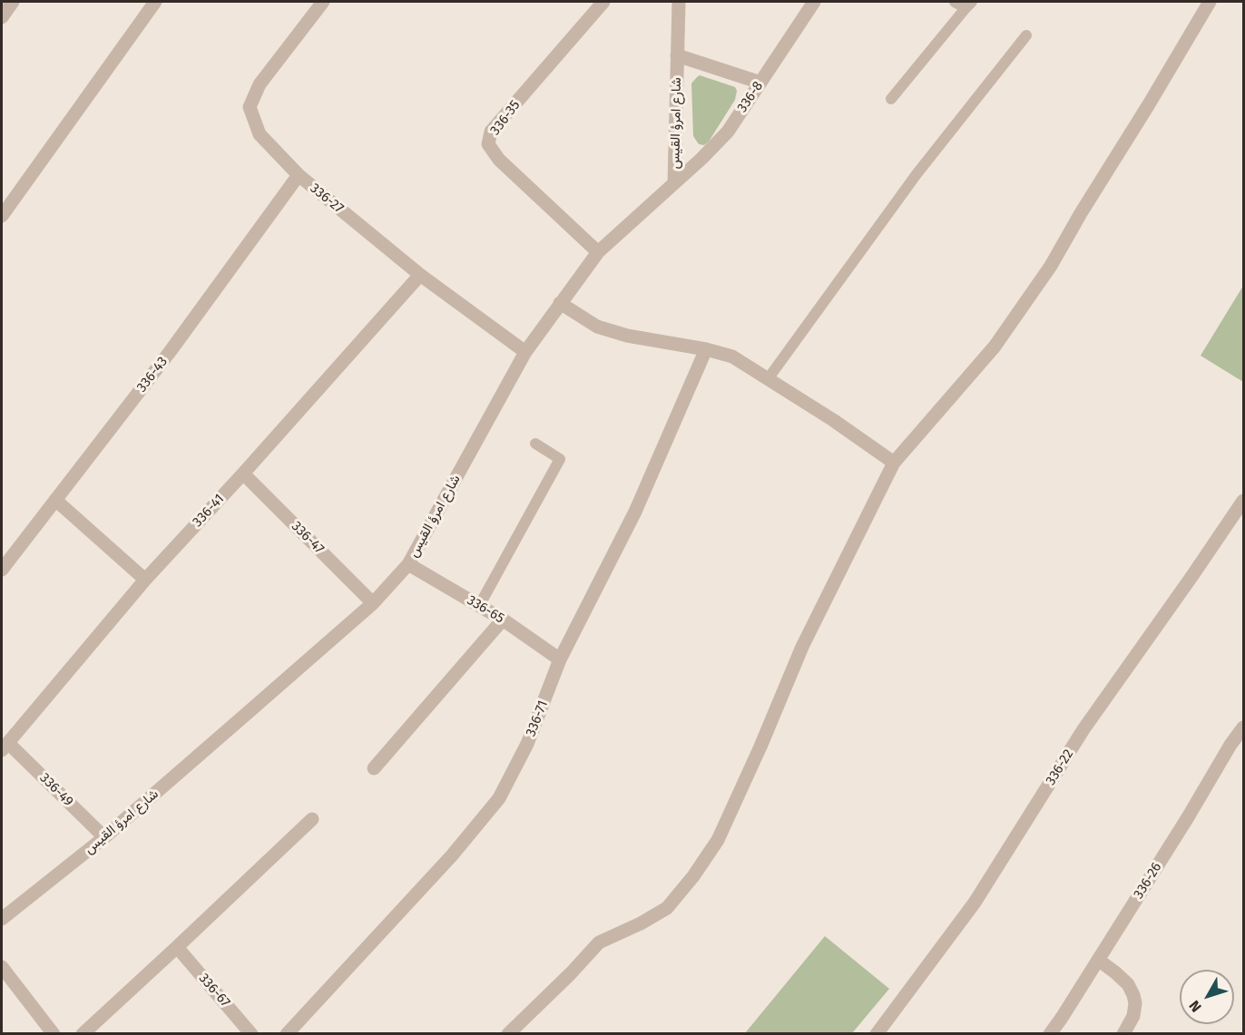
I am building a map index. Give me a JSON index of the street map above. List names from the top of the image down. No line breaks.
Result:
{"streets":{"street":["336-8","336-35","شارع امرؤ القيس","336-27","336-43","336-41","336-47","336-65","336-71","336-22","336-49","336-26","336-67"]},"crossings":[["336-8","شارع امرؤ القيس"],["336-35","شارع امرؤ القيس"],["شارع امرؤ القيس","336-27"],["شارع امرؤ القيس","336-47"],["شارع امرؤ القيس","336-65"],["شارع امرؤ القيس","336-49"],["336-27","336-43"],["336-27","336-41"],["336-41","336-47"],["336-41","336-49"],["336-65","336-71"]],"north":"bottom left"}
